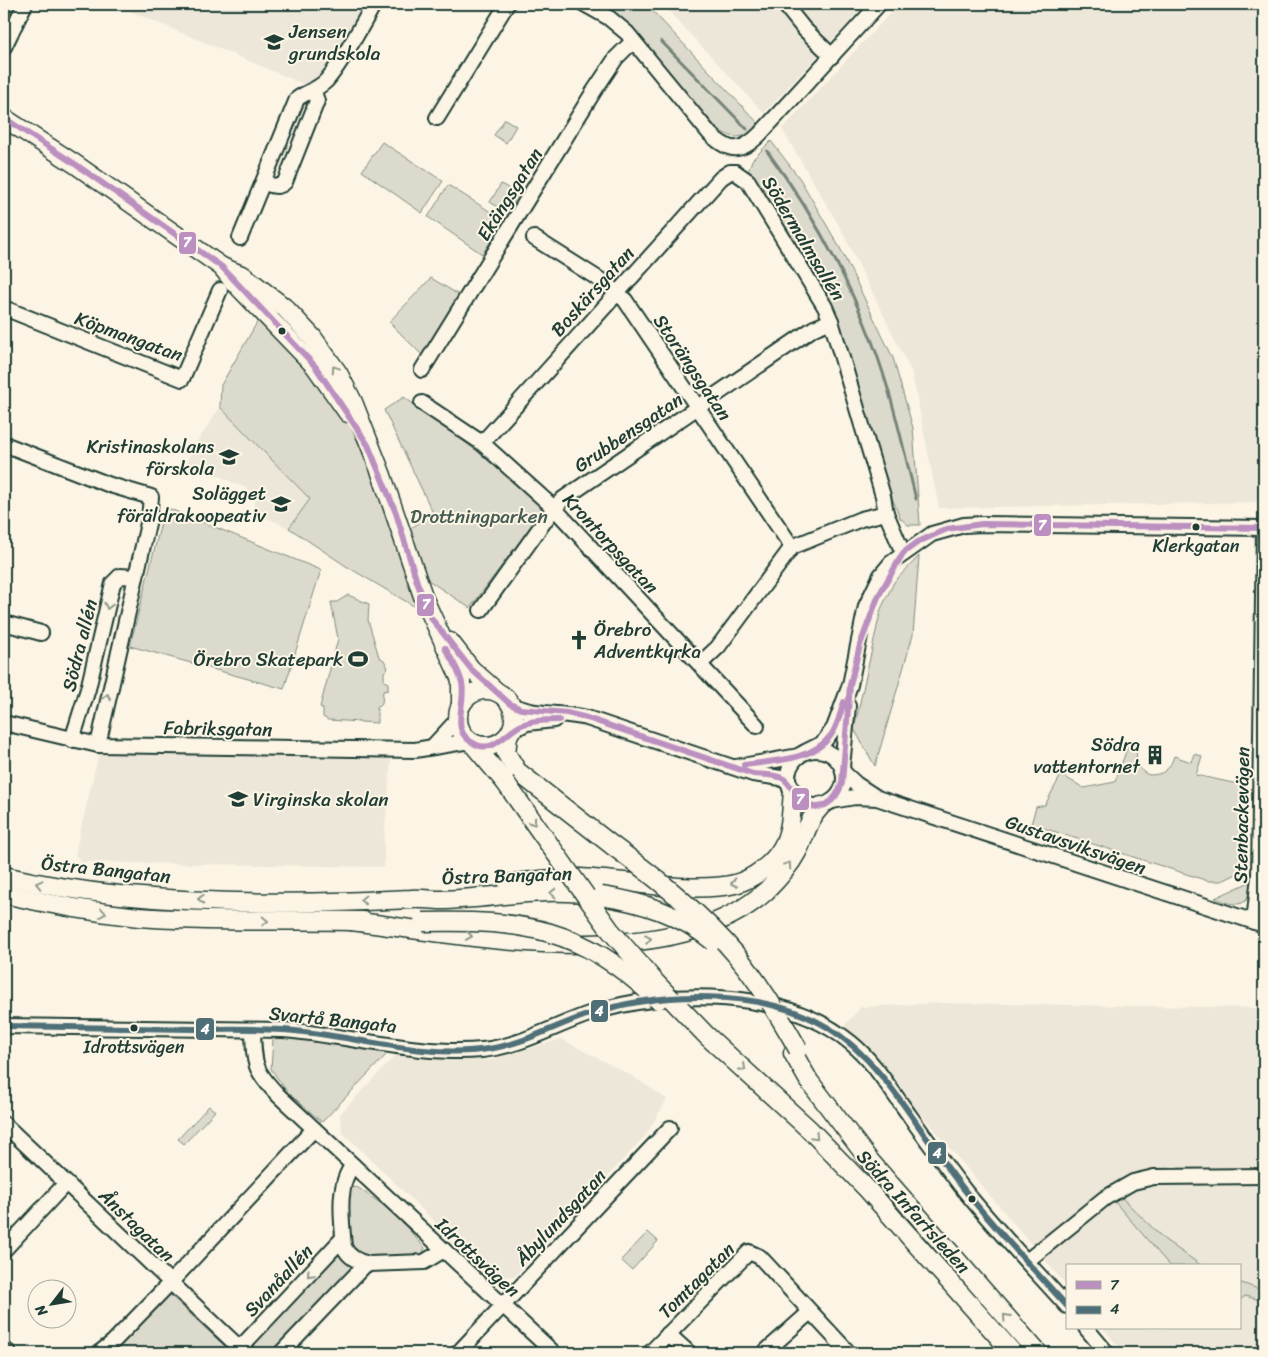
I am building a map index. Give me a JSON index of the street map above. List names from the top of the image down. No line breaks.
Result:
{"streets":{"main road":["Östra Bangatan","Södra Infartsleden"],"street":["Ekängsgatan","Södermalmsallén","Boskärsgatan","Köpmangatan","Storängsgatan","Grubbensgatan","Krontorpsgatan","Södra allén","Fabriksgatan","Stenbackevägen","Gustavsviksvägen","Svartå Bangata","Åbylundsgatan","Ånstagatan","Idrottsvägen","Svanåallén","Tomtagatan"]},"crossings":[["Södermalmsallén","Boskärsgatan"],["Södermalmsallén","Grubbensgatan"],["Boskärsgatan","Storängsgatan"],["Boskärsgatan","Krontorpsgatan"],["Storängsgatan","Grubbensgatan"],["Grubbensgatan","Krontorpsgatan"],["Södra allén","Fabriksgatan"],["Stenbackevägen","Gustavsviksvägen"],["Östra Bangatan","Södra Infartsleden"],["Svartå Bangata","Idrottsvägen"],["Åbylundsgatan","Idrottsvägen"],["Ånstagatan","Svanåallén"],["Idrottsvägen","Svanåallén"]],"parks":["Drottningparken"],"places":{"school or university":["Jensen grundskola","Kristinaskolans förskola","Solägget föräldrakoopeativ","Virginska skolan"],"other":["Klerkgatan","Idrottsvägen"],"church":["Örebro Adventkyrka"],"sports":["Örebro Skatepark"],"building":["Södra vattentornet"]},"lines":["transit line 7","transit line 4"],"legend":["7","4"],"north":"bottom left"}
